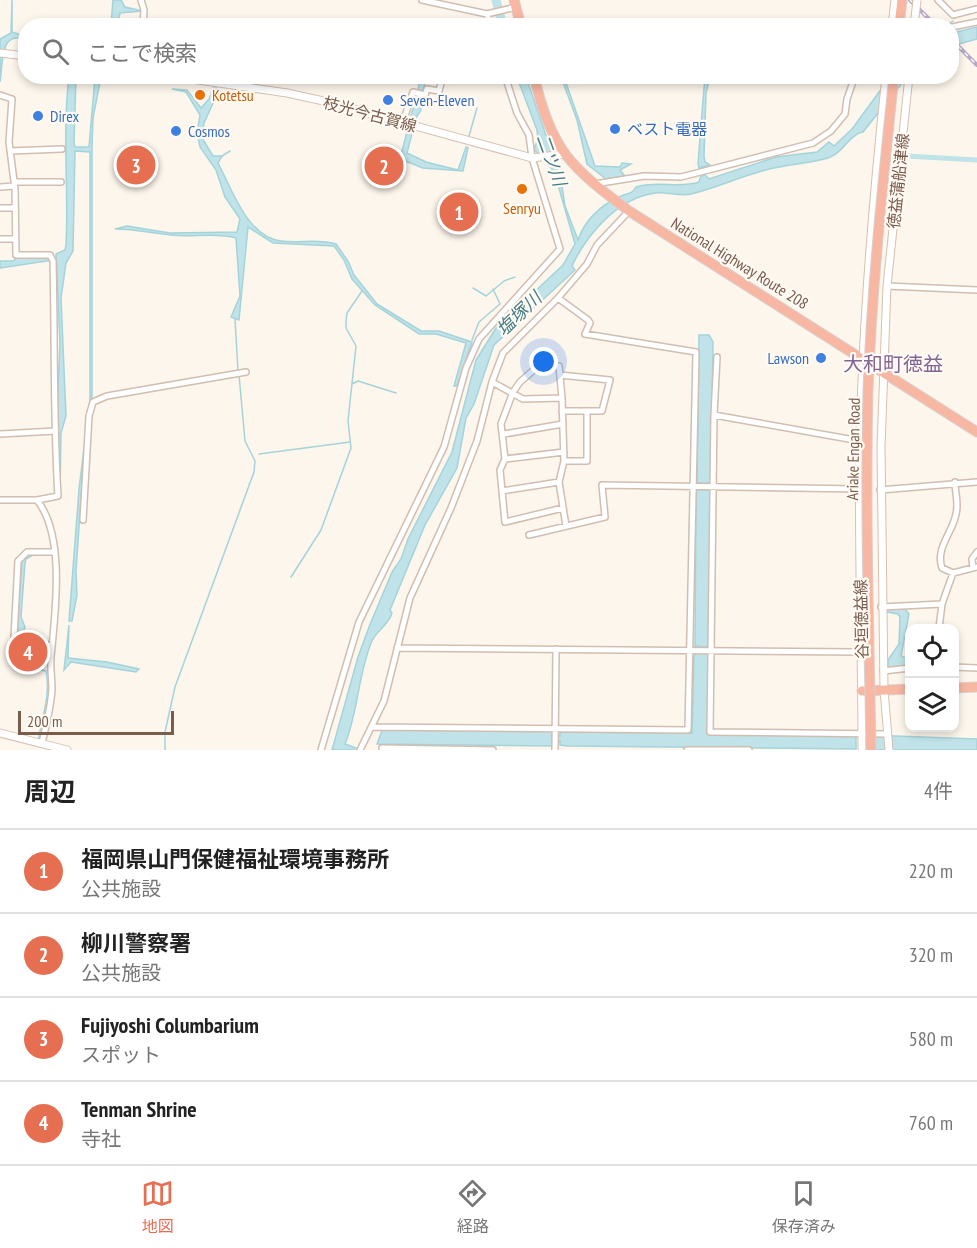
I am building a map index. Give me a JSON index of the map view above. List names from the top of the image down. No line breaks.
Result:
{"streets":{"highway":["National Highway Route 208","Ariake Engan Road"],"main road":["枝光今古賀線","徳益蒲船津線","谷垣徳益線"]},"crossings":[["枝光今古賀線","National Highway Route 208"],["徳益蒲船津線","National Highway Route 208"],["徳益蒲船津線","谷垣徳益線"],["National Highway Route 208","谷垣徳益線"],["Ariake Engan Road","谷垣徳益線"]],"districts":["大和町徳益"],"water":["二ツ川","塩塚川"],"places":["Kotetsu","Seven-Eleven","Direx","ベスト電器","Cosmos","Senryu","Lawson"],"scale_bar":"200 m","page":{"search":"ここで検索","pins":["3","2","1","4"],"scale":"200 m","heading":["周辺","4件"],"list":[{"mark":"1","name":"福岡県山門保健福祉環境事務所","note":"公共施設","value":"220 m"},{"mark":"2","name":"柳川警察署","note":"公共施設","value":"320 m"},{"mark":"3","name":"Fujiyoshi Columbarium","note":"スポット","value":"580 m"},{"mark":"4","name":"Tenman Shrine","note":"寺社","value":"760 m"}],"nav":["地図","経路","保存済み"]}}
